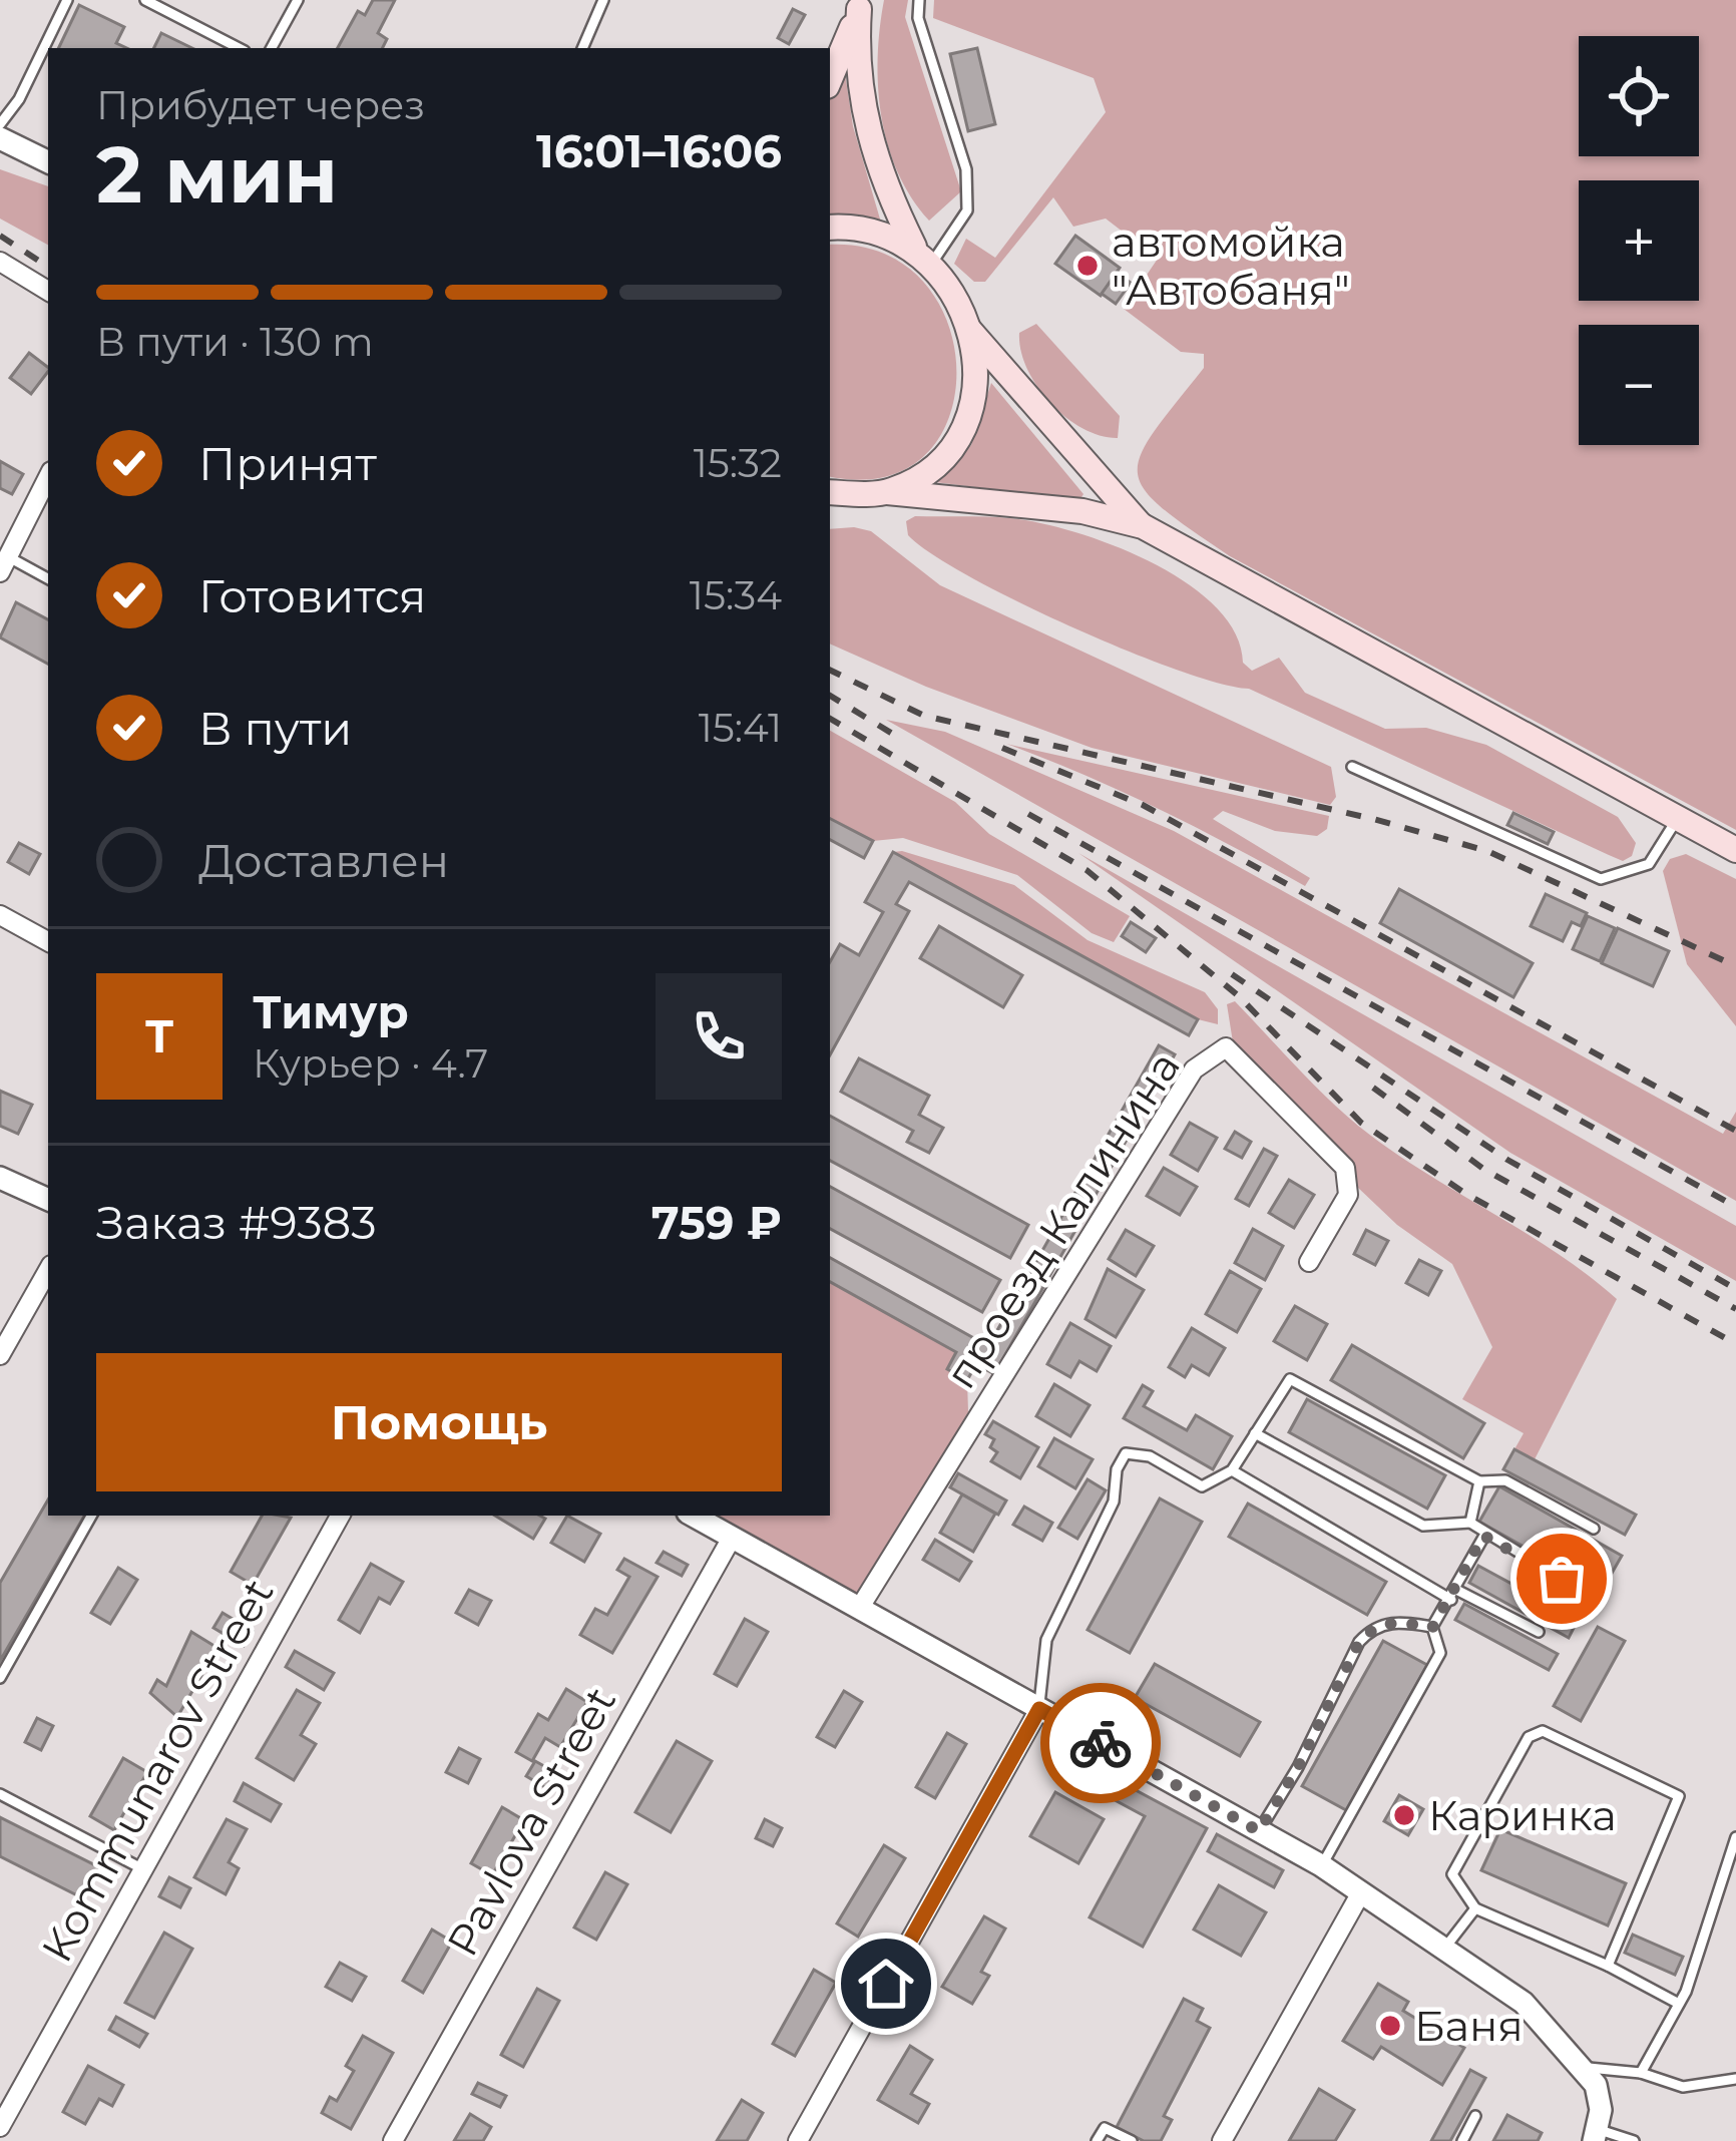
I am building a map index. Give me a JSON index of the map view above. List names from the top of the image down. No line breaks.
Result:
{"streets":{"street":["проезд Калинина","Kommunarov Street","Pavlova Street"]},"places":["автомойка \"Автобаня\"","Каринка","Баня"],"page":{"map_buttons":["+","−"],"heading":["2 мин","Прибудет через","16:01–16:06"],"panel":["Тимур","Курьер · 4.7","Заказ #9383","759 ₽"],"bar":"В пути · 130 m","list":[["Принят","15:32"],["Готовится","15:34"],["В пути","15:41"],"Доставлен"],"round":"Т","buttons":"Помощь"}}
